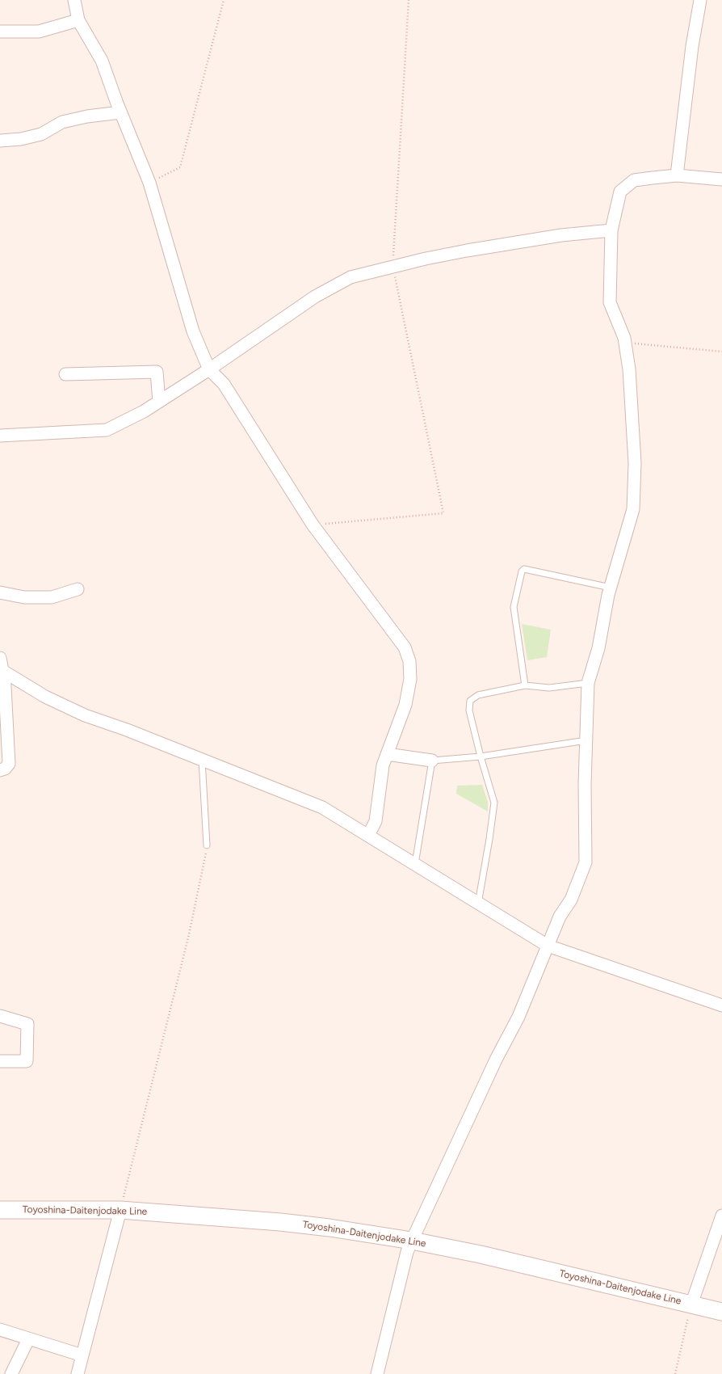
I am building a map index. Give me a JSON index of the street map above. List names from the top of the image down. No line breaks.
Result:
{"streets":{"main road":["Toyoshina-Daitenjodake Line"]}}
